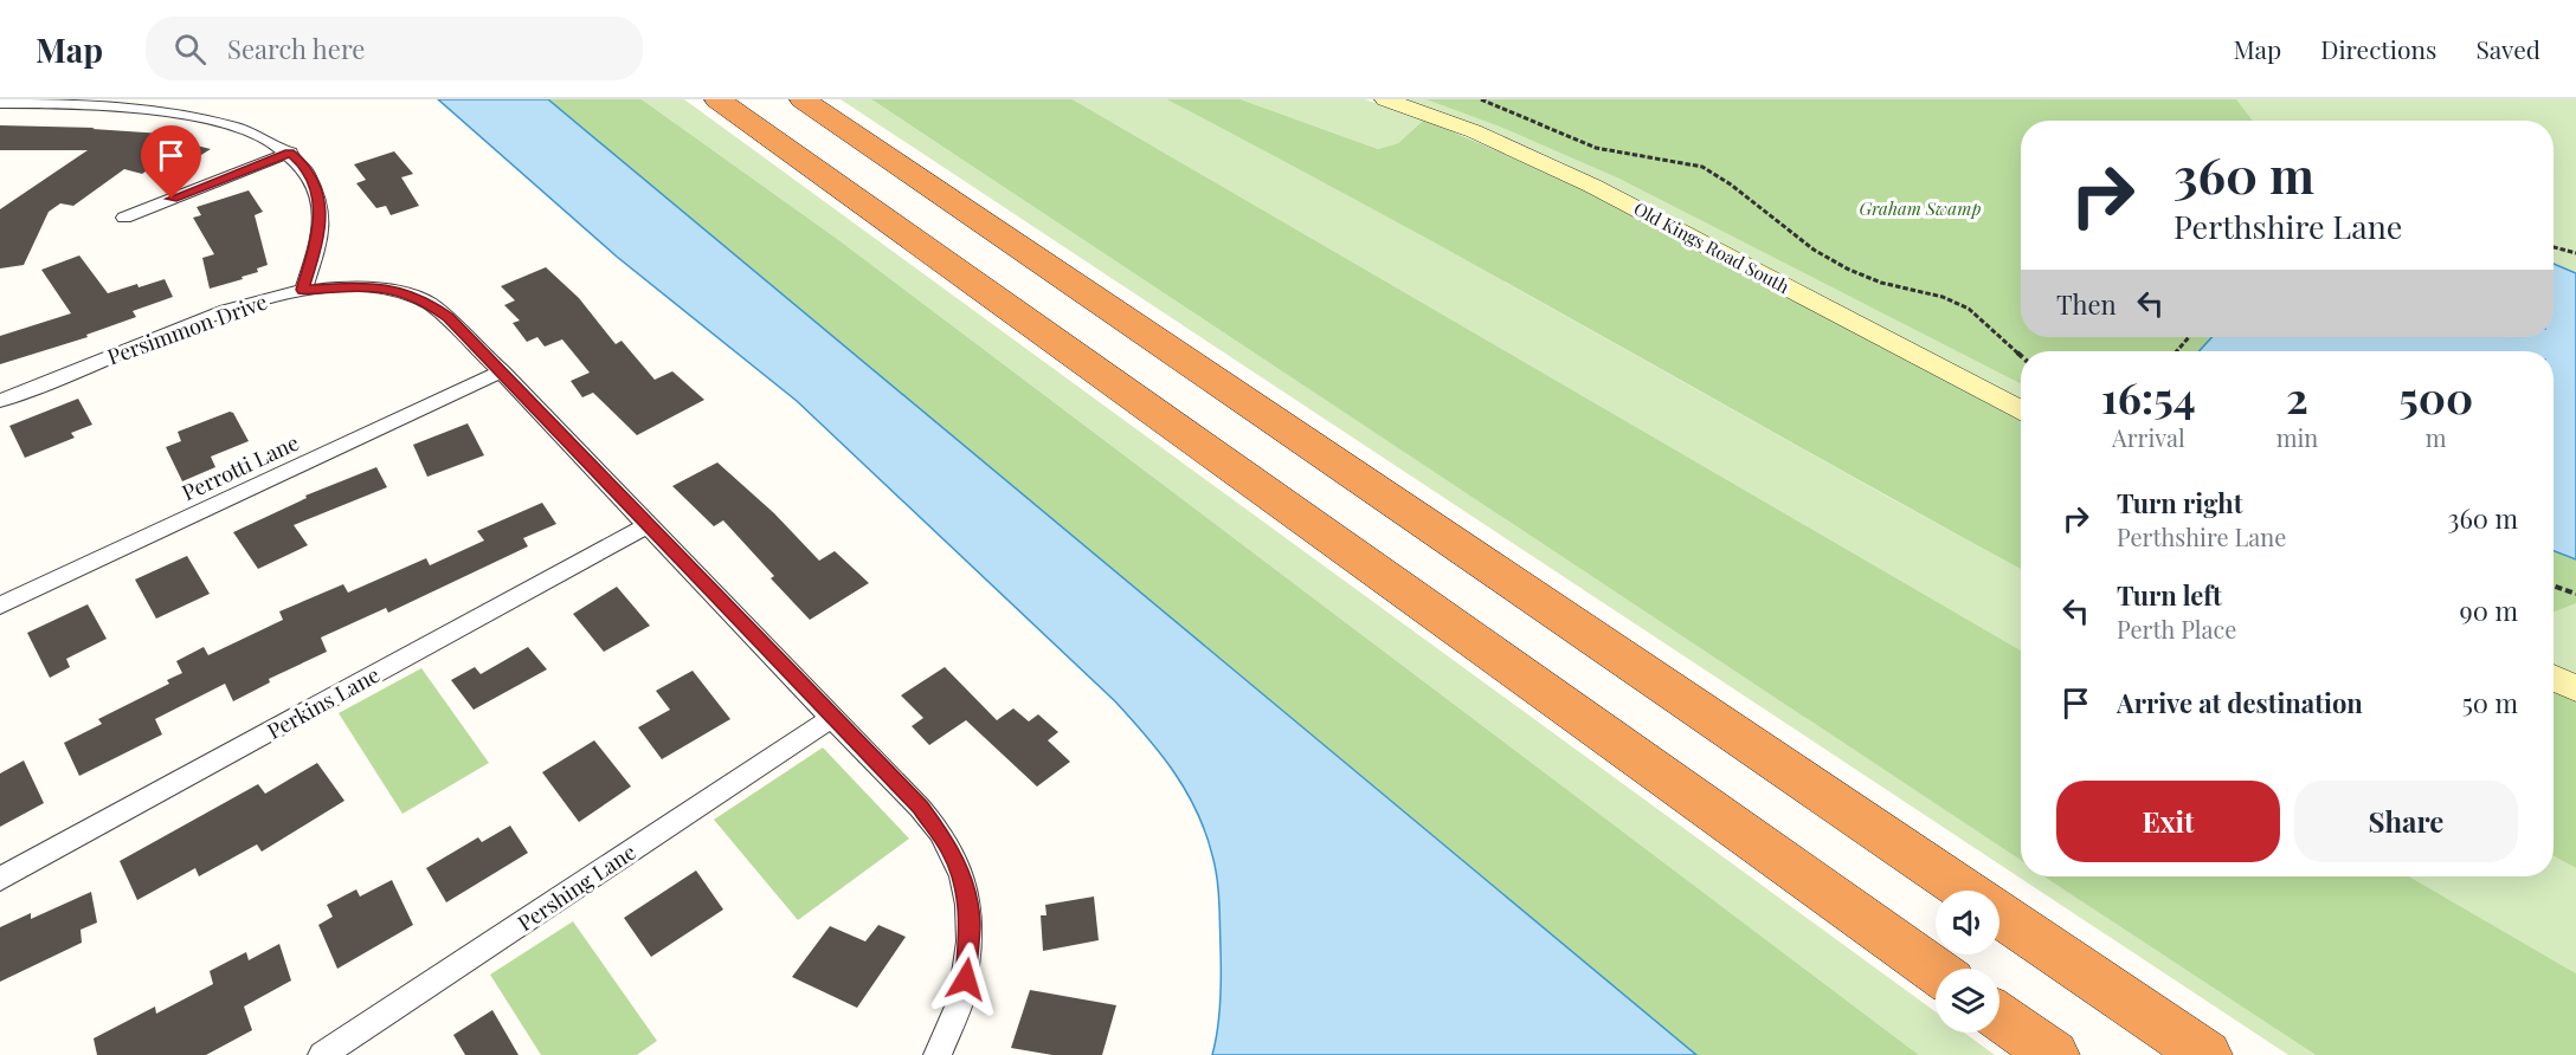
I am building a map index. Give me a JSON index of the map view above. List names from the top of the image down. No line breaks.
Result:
{"streets":{"street":["Old Kings Road South","Persimmon Drive","Perrotti Lane","Perkins Lane","Pershing Lane"]},"crossings":[["Persimmon Drive","Perrotti Lane"],["Persimmon Drive","Perkins Lane"],["Persimmon Drive","Pershing Lane"]],"parks":["Graham Swamp"],"page":{"header":"Map","search":"Search here","nav":["Map","Directions","Saved"],"turn":["360 m","Perthshire Lane"],"then":"Then","eta":["16:54","Arrival","2","min","500","m"],"list":[{"name":"Turn right","note":"Perthshire Lane","value":"360 m"},{"name":"Turn left","note":"Perth Place","value":"90 m"},{"name":"Arrive at destination","value":"50 m"}],"buttons":["Exit","Share"]}}
